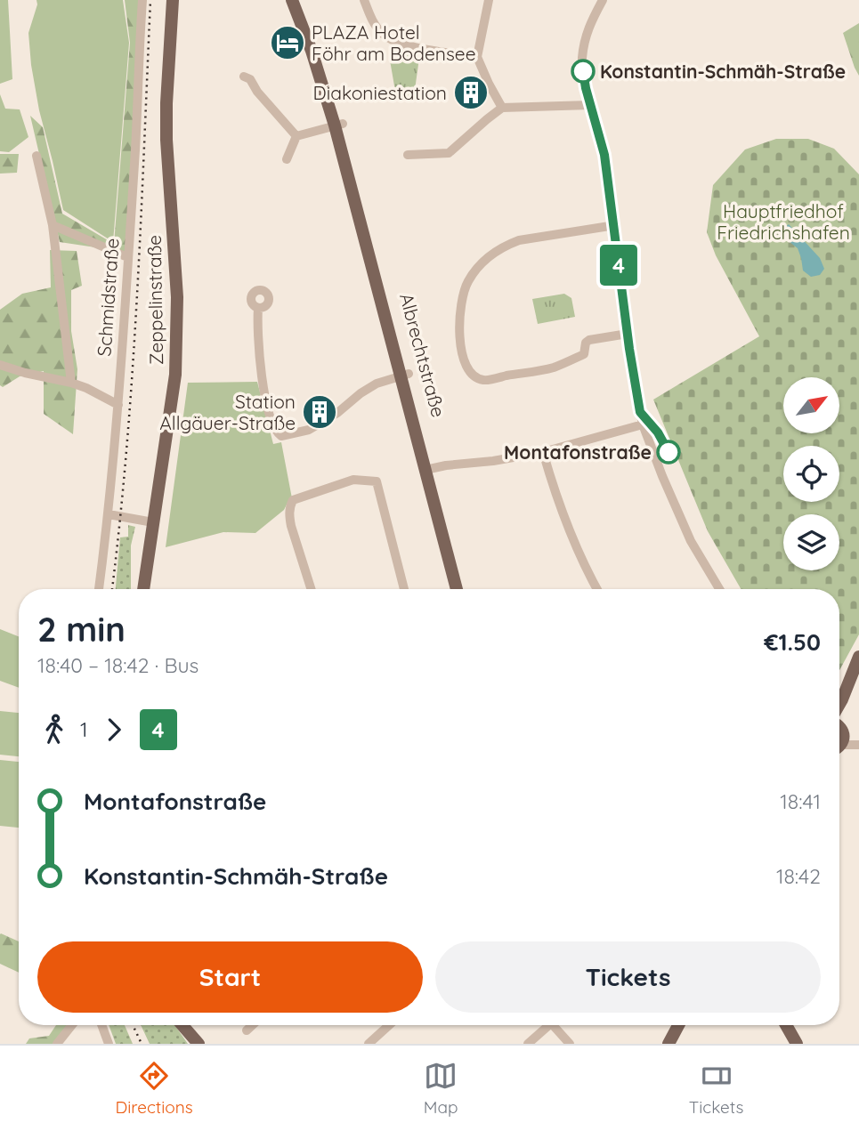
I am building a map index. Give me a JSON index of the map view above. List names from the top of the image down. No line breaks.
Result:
{"streets":{"main road":["Zeppelinstraße","Albrechtstraße"],"street":["Schmidstraße"]},"parks":["Hauptfriedhof Friedrichshafen"],"places":{"hotel":["PLAZA Hotel Föhr am Bodensee"],"other":["Konstantin-Schmäh-Straße","Montafonstraße"],"building":["Diakoniestation","Station Allgäuer-Straße"]},"lines":["bus line 4"],"north":"top right","page":{"on_map":"4","heading":["2 min","18:40 – 18:42 · Bus","€1.50"],"legs":["1","4"],"list":[{"name":"Montafonstraße","value":"18:41"},{"name":"Konstantin-Schmäh-Straße","value":"18:42"}],"buttons":["Start","Tickets"],"tabs":["Directions","Map","Tickets"]}}
